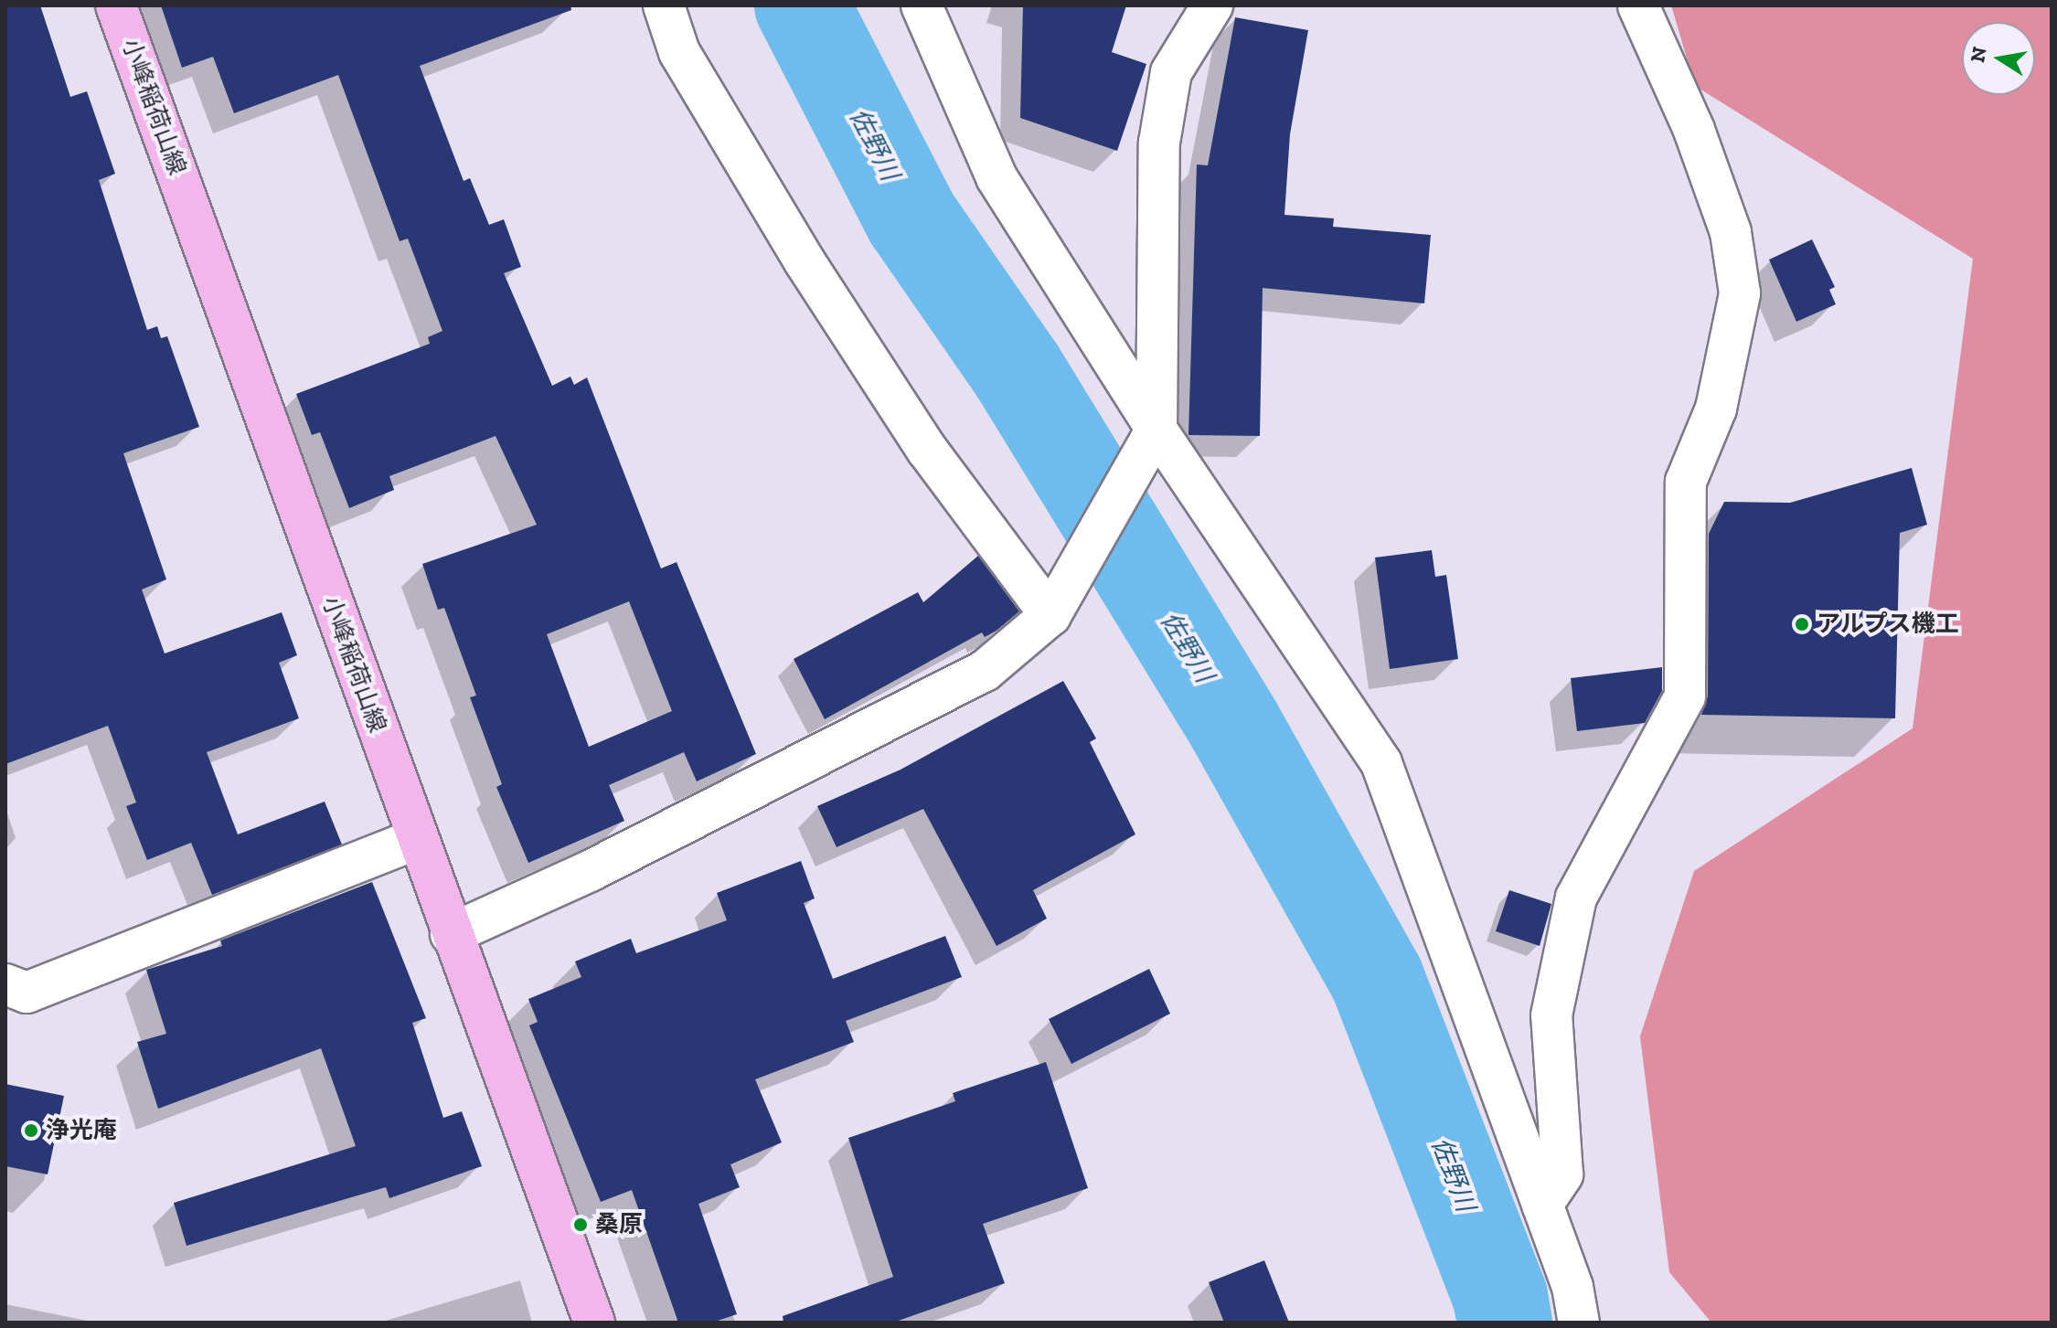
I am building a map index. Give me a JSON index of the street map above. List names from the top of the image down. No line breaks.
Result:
{"streets":{"main road":["小峰稲荷山線"]},"water":["佐野川"],"places":["アルプス機工","浄光庵","桑原"],"north":"left"}
